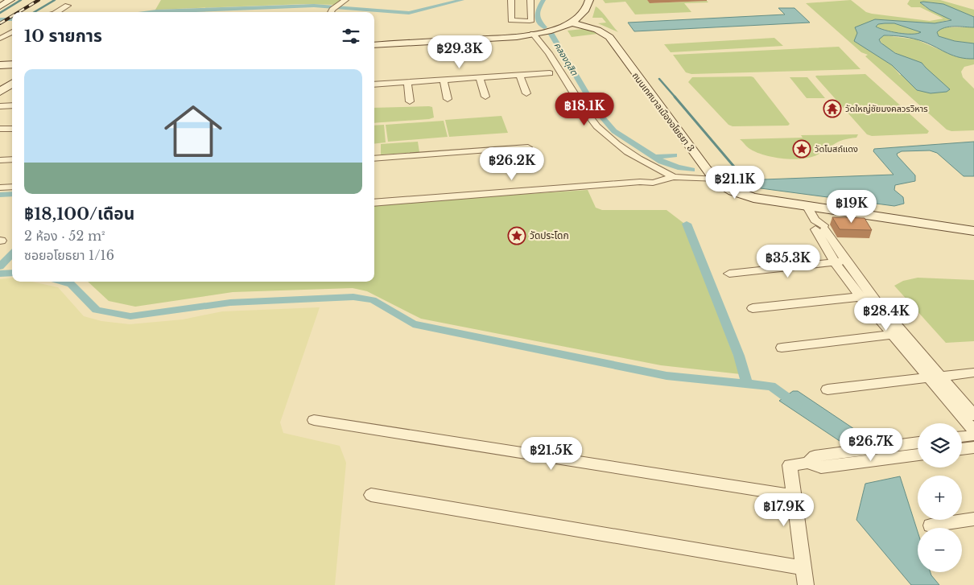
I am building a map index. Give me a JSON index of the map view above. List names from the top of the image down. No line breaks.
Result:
{"streets":{"street":["ถนนเทศบาลเมืองอโยธยา 3"]},"water":["คลองดุสิต"],"places":{"temple":["วัดใหญ่ชัยมงคลวรวิหาร"],"place":["วัดโบสถ์แดง","วัดประโดก"]},"page":{"heading":"10 รายการ","price":["฿29.3K","฿18.1K","฿26.2K","฿21.1K","฿19K","฿35.3K","฿28.4K","฿26.7K","฿21.5K","฿17.9K"],"list":[{"name":"฿18,100/เดือน","note":"2 ห้อง · 52 m² · ซอยอโยธยา 1/16"}],"map_buttons":["+","−"]}}
